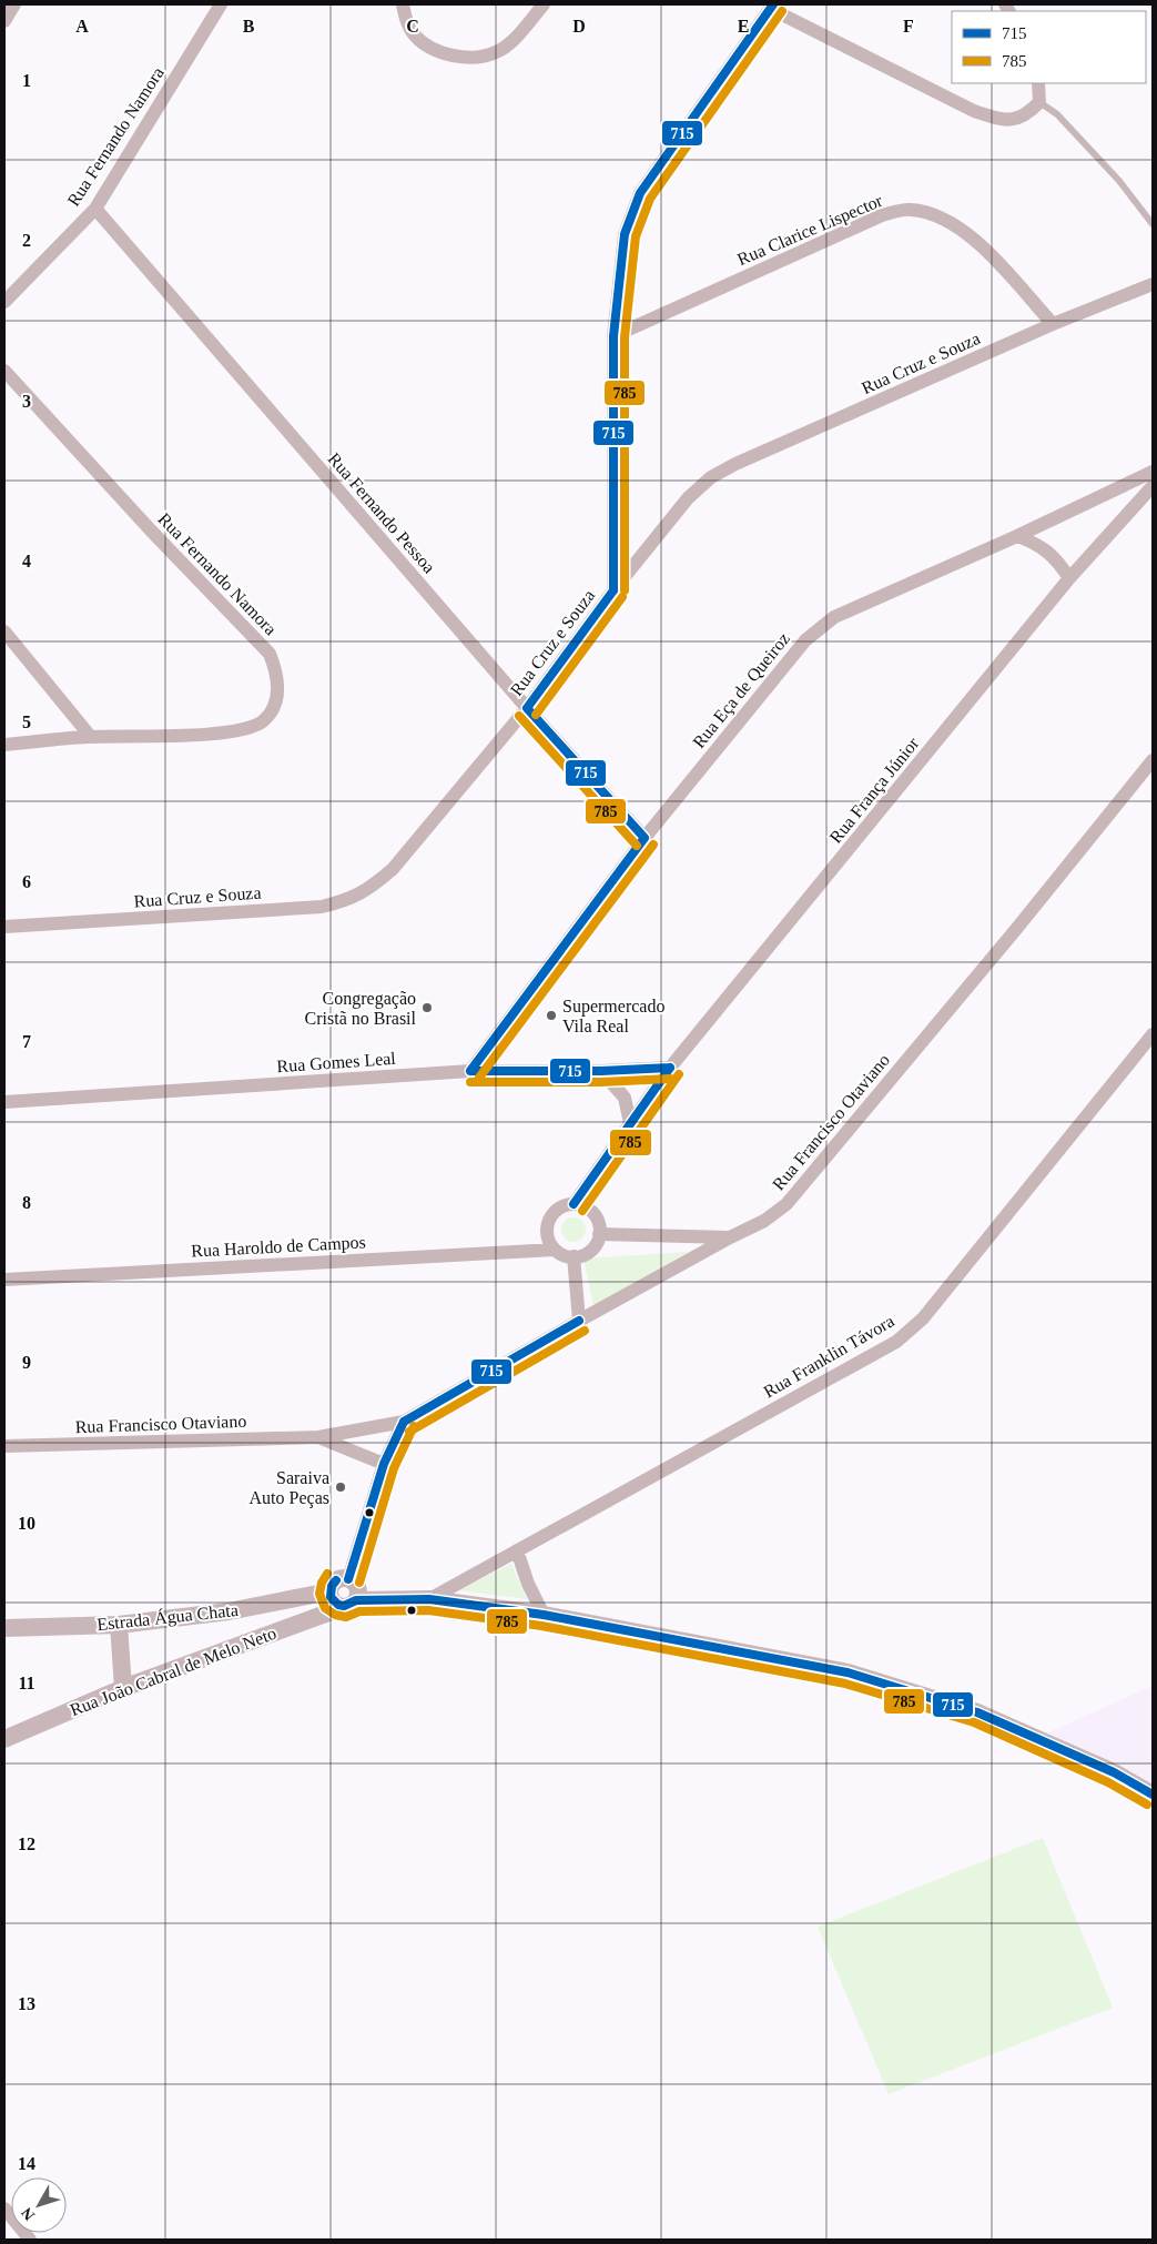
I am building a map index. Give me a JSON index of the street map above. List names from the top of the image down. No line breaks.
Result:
{"streets":{"street":["Rua Fernando Namora","Rua Clarice Lispector","Rua Cruz e Souza","Rua Fernando Pessoa","Rua Eça de Queiroz","Rua França Júnior","Rua Gomes Leal","Rua Francisco Otaviano","Rua Haroldo de Campos","Rua Franklin Távora","Estrada Água Chata","Rua João Cabral de Melo Neto"]},"crossings":[["Rua Fernando Namora","Rua Fernando Pessoa"],["Rua Clarice Lispector","Rua Cruz e Souza"],["Rua Cruz e Souza","Rua Fernando Pessoa"],["Rua Fernando Pessoa","Rua Eça de Queiroz"],["Rua Eça de Queiroz","Rua Gomes Leal"],["Rua França Júnior","Rua Gomes Leal"],["Rua França Júnior","Rua Haroldo de Campos"],["Rua Franklin Távora","Rua João Cabral de Melo Neto"],["Estrada Água Chata","Rua João Cabral de Melo Neto"]],"places":["Congregação Cristã no Brasil","Supermercado Vila Real","Saraiva Auto Peças"],"lines":["transit line 715","transit line 785"],"legend":["715","785"],"north":"bottom left","grid":{"columns":["A","B","C","D","E","F"],"rows":["1","2","3","4","5","6","7","8","9","10","11","12","13","14"]}}
